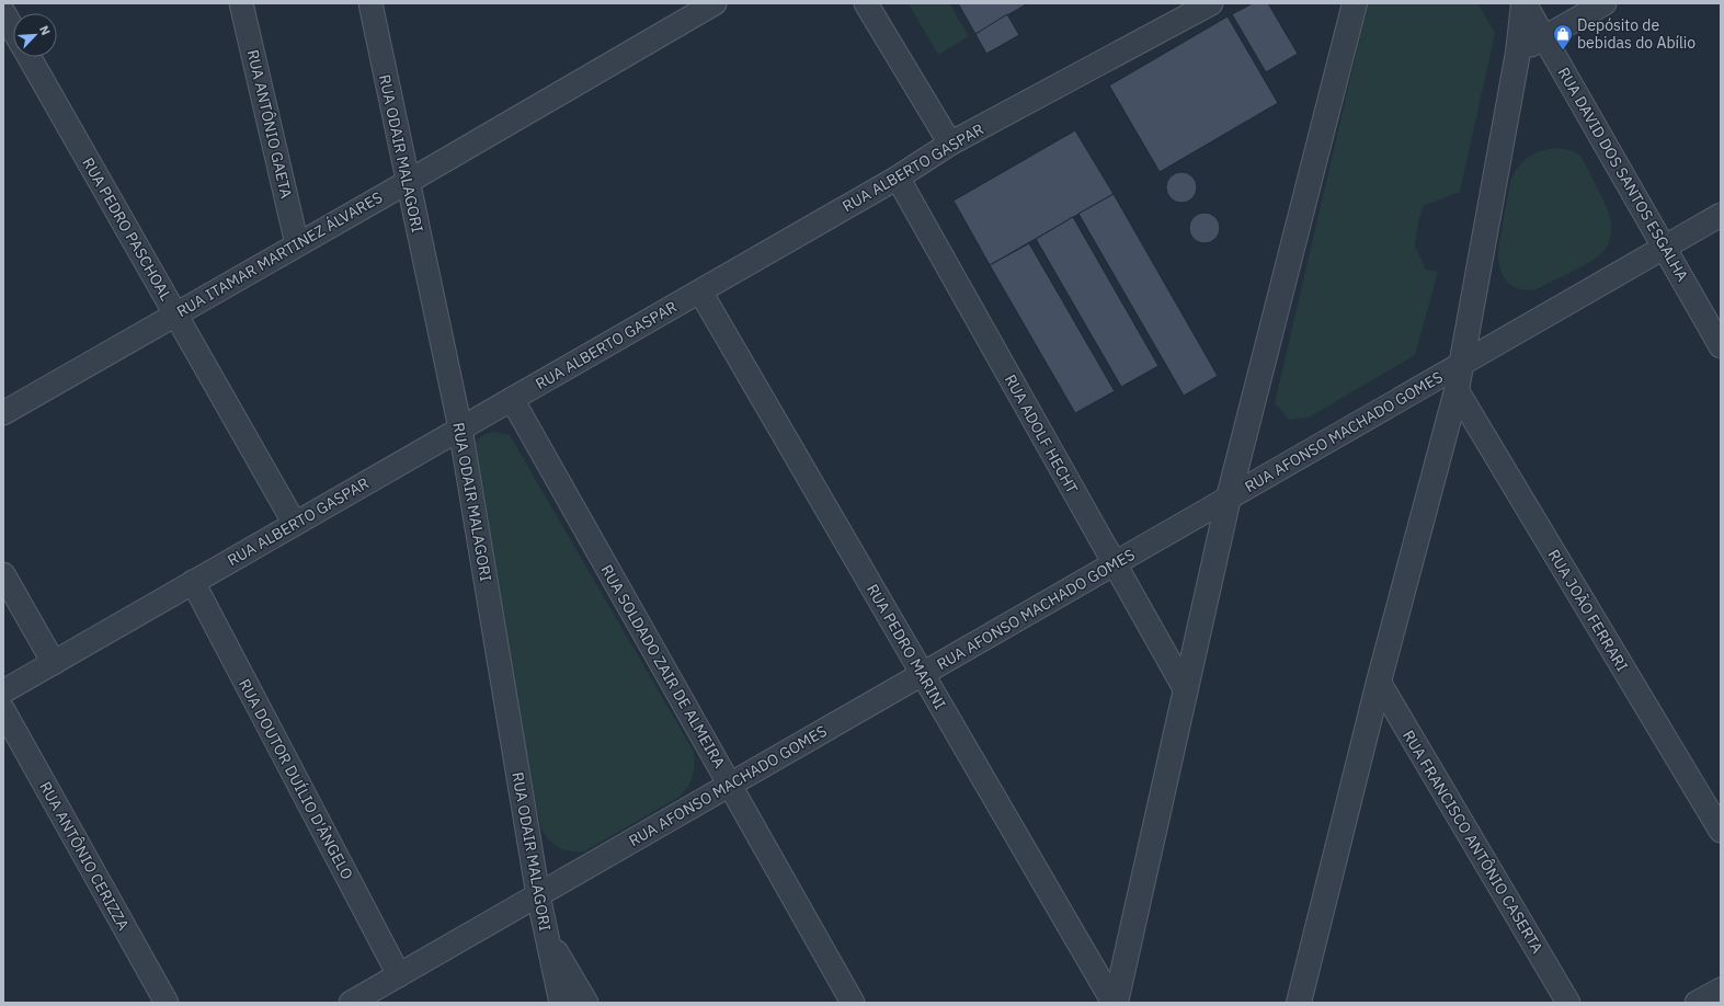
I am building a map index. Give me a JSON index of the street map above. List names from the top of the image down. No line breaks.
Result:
{"streets":{"street":["RUA ANTÔNIO GAETA","RUA ODAIR MALAGORI","RUA ALBERTO GASPAR","RUA DAVID DOS SANTOS ESGALHA","RUA PEDRO PASCHOAL","RUA ITAMAR MARTINEZ ÁLVARES","RUA AFONSO MACHADO GOMES","RUA ADOLF HECHT","RUA JOÃO FERRARI","RUA PEDRO MARINI","RUA SOLDADO ZAIR DE ALMEIRA","RUA DOUTOR DUÍLIO D'ÂNGELO","RUA FRANCISCO ANTÔNIO CASERTA","RUA ANTÔNIO CERIZZA"]},"crossings":[["RUA ANTÔNIO GAETA","RUA ITAMAR MARTINEZ ÁLVARES"],["RUA ODAIR MALAGORI","RUA ALBERTO GASPAR"],["RUA ODAIR MALAGORI","RUA ITAMAR MARTINEZ ÁLVARES"],["RUA ODAIR MALAGORI","RUA AFONSO MACHADO GOMES"],["RUA ALBERTO GASPAR","RUA PEDRO PASCHOAL"],["RUA ALBERTO GASPAR","RUA ADOLF HECHT"],["RUA ALBERTO GASPAR","RUA PEDRO MARINI"],["RUA ALBERTO GASPAR","RUA SOLDADO ZAIR DE ALMEIRA"],["RUA ALBERTO GASPAR","RUA DOUTOR DUÍLIO D'ÂNGELO"],["RUA DAVID DOS SANTOS ESGALHA","RUA AFONSO MACHADO GOMES"],["RUA PEDRO PASCHOAL","RUA ITAMAR MARTINEZ ÁLVARES"],["RUA AFONSO MACHADO GOMES","RUA ADOLF HECHT"],["RUA AFONSO MACHADO GOMES","RUA PEDRO MARINI"],["RUA AFONSO MACHADO GOMES","RUA SOLDADO ZAIR DE ALMEIRA"],["RUA AFONSO MACHADO GOMES","RUA DOUTOR DUÍLIO D'ÂNGELO"]],"places":{"shop":["Depósito de bebidas do Abílio"]},"north":"top right"}
